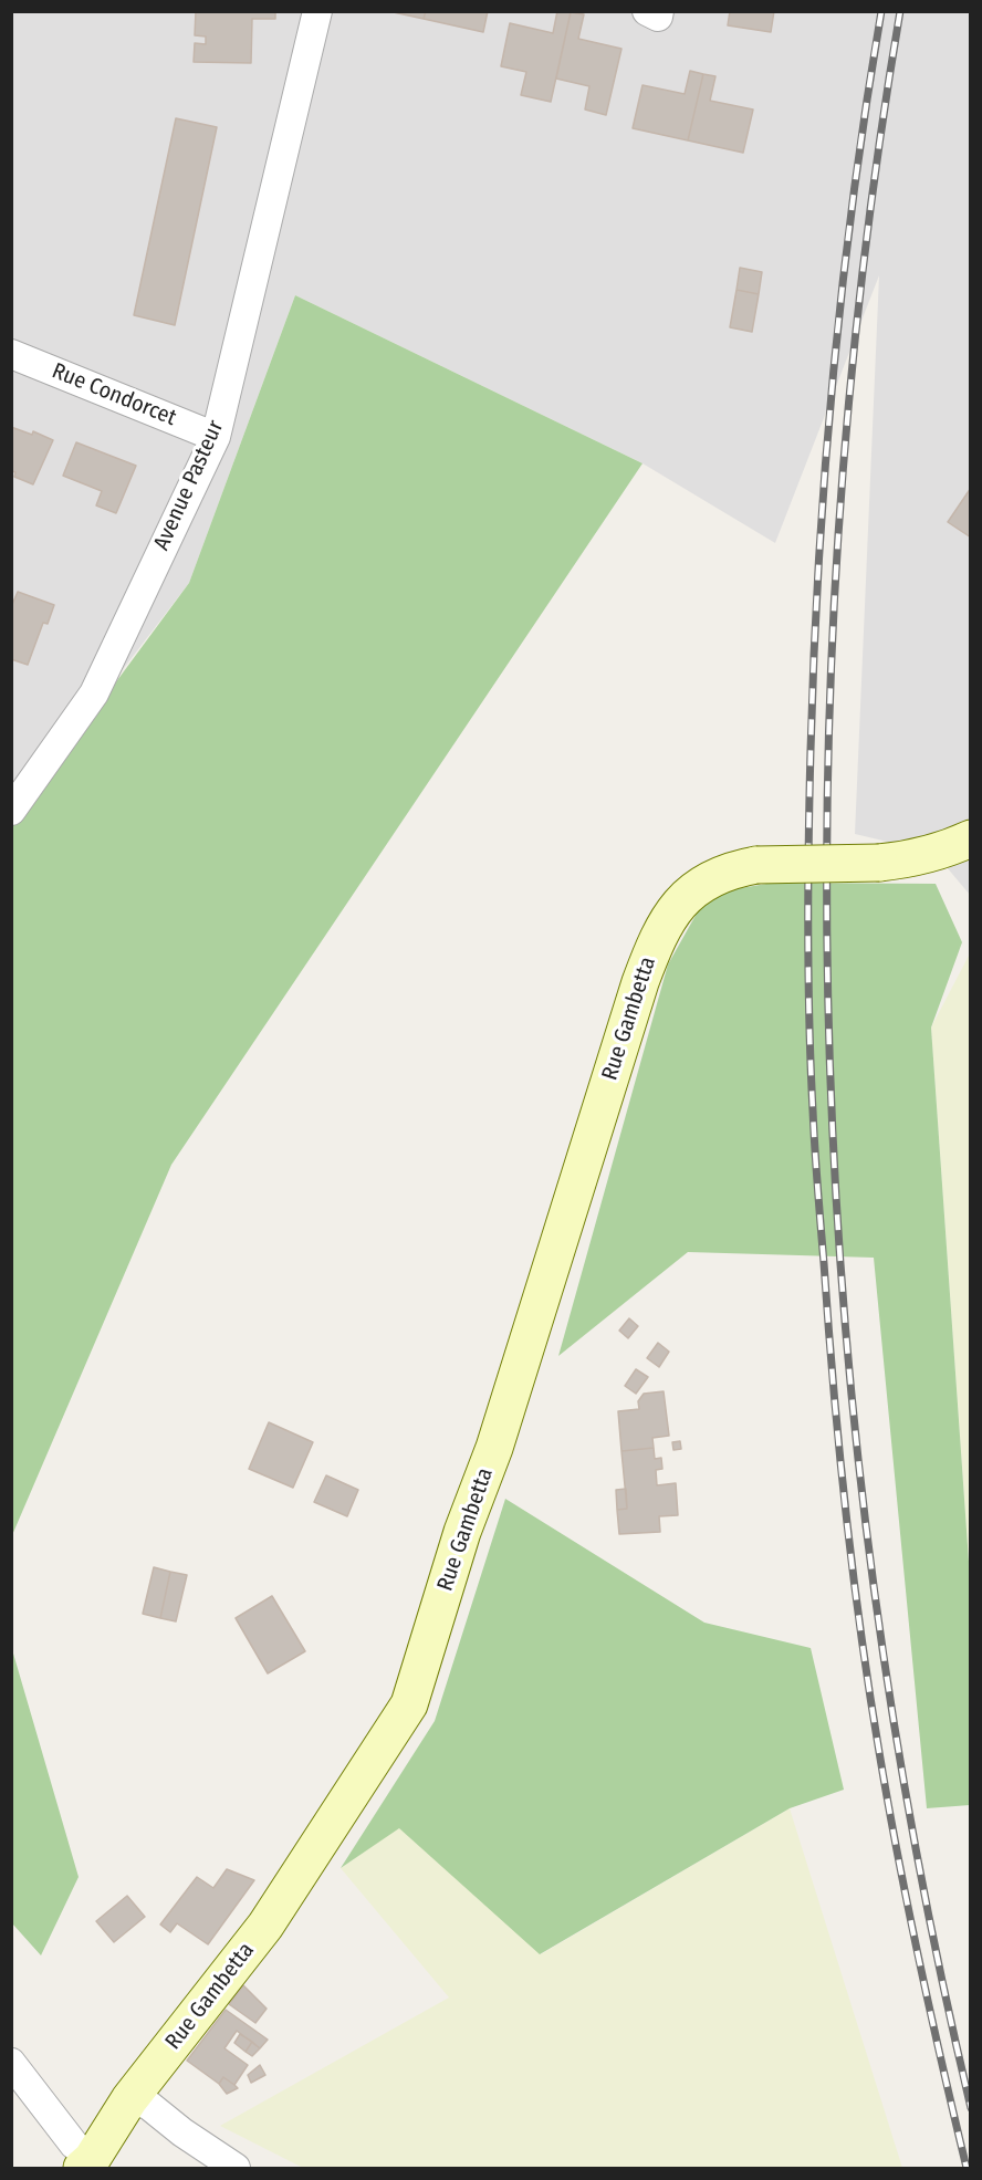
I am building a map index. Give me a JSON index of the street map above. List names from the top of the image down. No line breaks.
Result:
{"streets":{"street":["Rue Condorcet","Avenue Pasteur","Rue Gambetta"]},"crossings":[["Rue Condorcet","Avenue Pasteur"]]}
